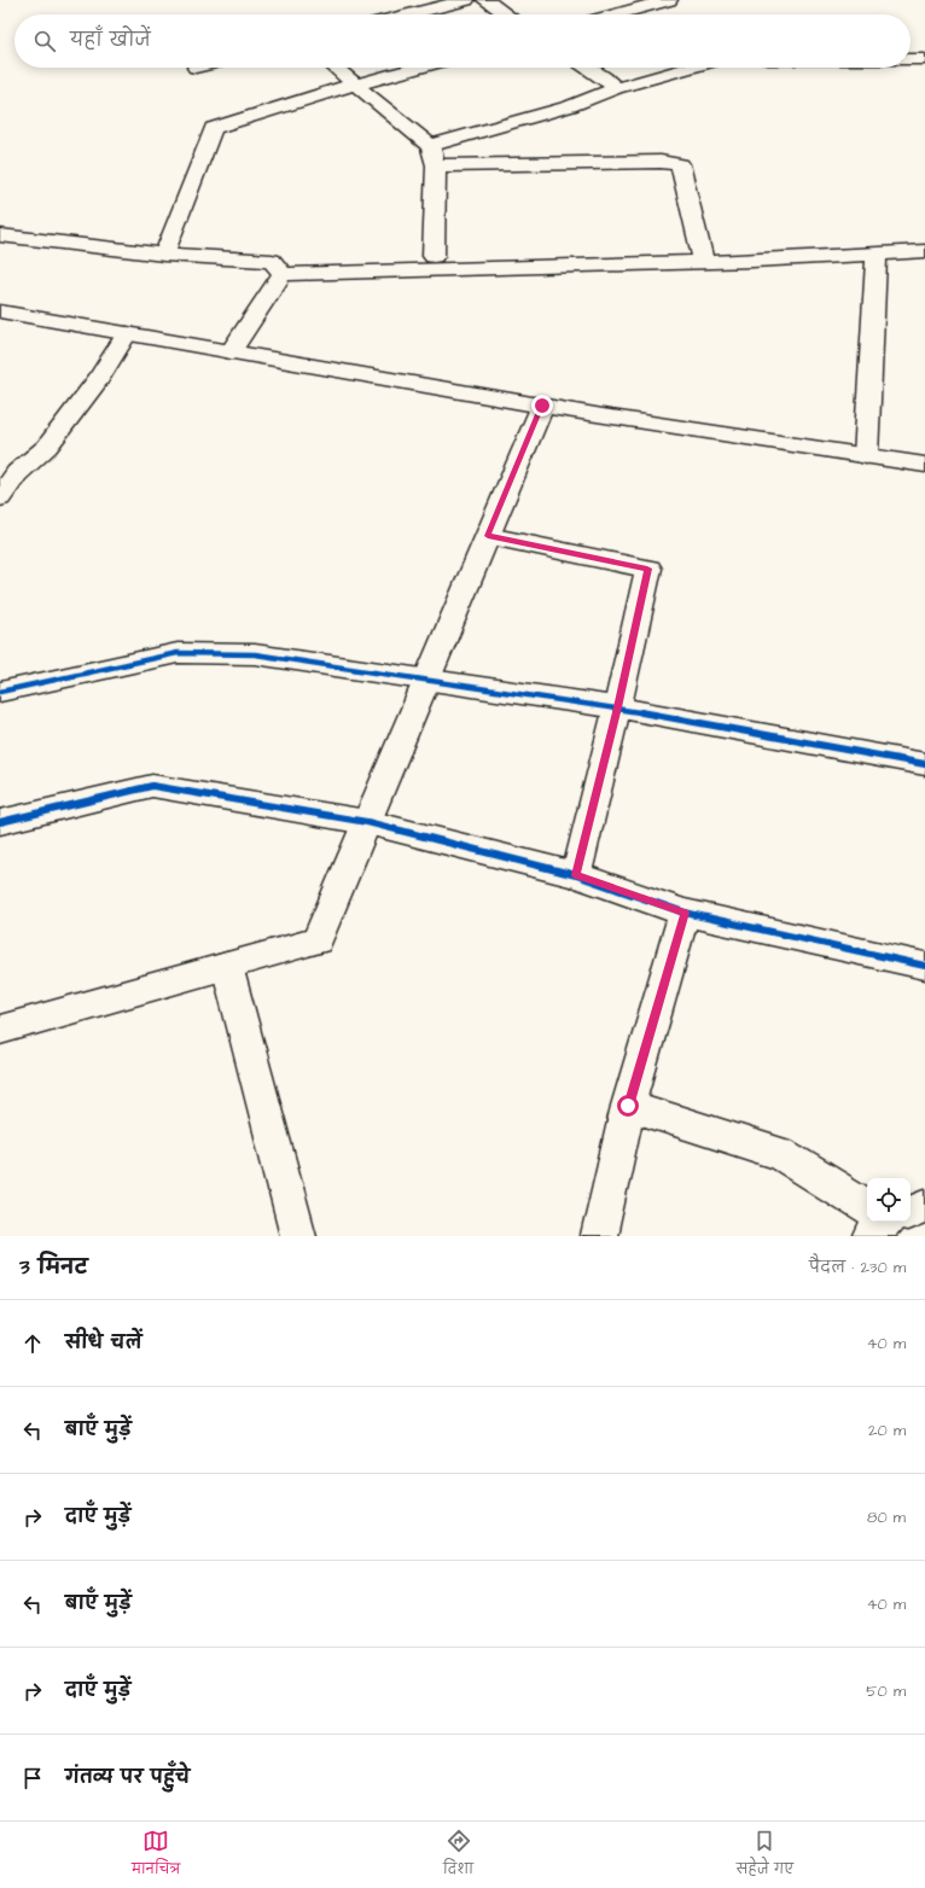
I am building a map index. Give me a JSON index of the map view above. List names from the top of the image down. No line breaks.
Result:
{"page":{"search":"यहाँ खोजें","heading":["3 मिनट","पैदल · 230 m"],"list":[["सीधे चलें","40 m"],["बाएँ मुड़ें","20 m"],["दाएँ मुड़ें","80 m"],["बाएँ मुड़ें","40 m"],["दाएँ मुड़ें","50 m"],"गंतव्य पर पहुँचे"],"nav":["मानचित्र","दिशा","सहेजे गए"]}}
